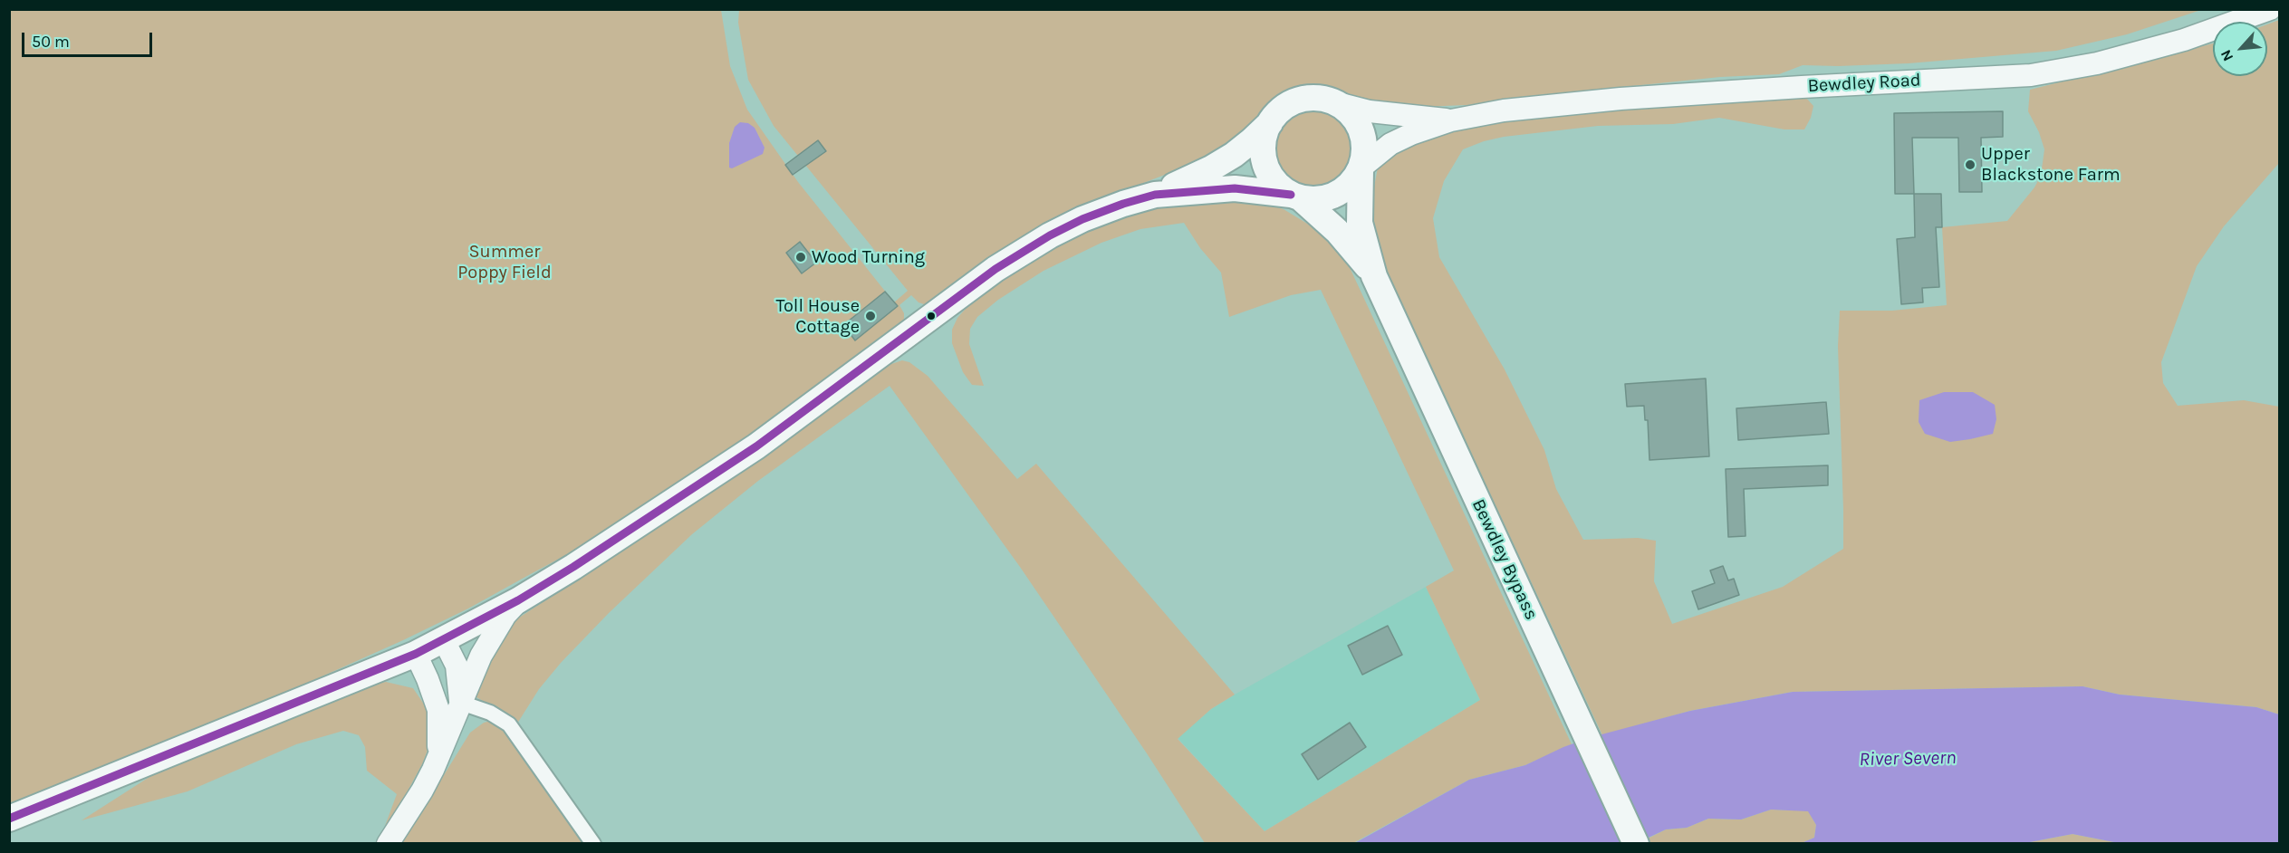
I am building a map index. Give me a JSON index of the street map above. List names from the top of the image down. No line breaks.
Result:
{"streets":{"highway":["Bewdley Bypass"],"main road":["Bewdley Road"]},"crossings":[["Bewdley Road","Bewdley Bypass"]],"water":["River Severn"],"parks":["Summer Poppy Field"],"places":["Upper Blackstone Farm","Wood Turning","Toll House Cottage"],"scale_bar":"50 m","north":"bottom left"}
